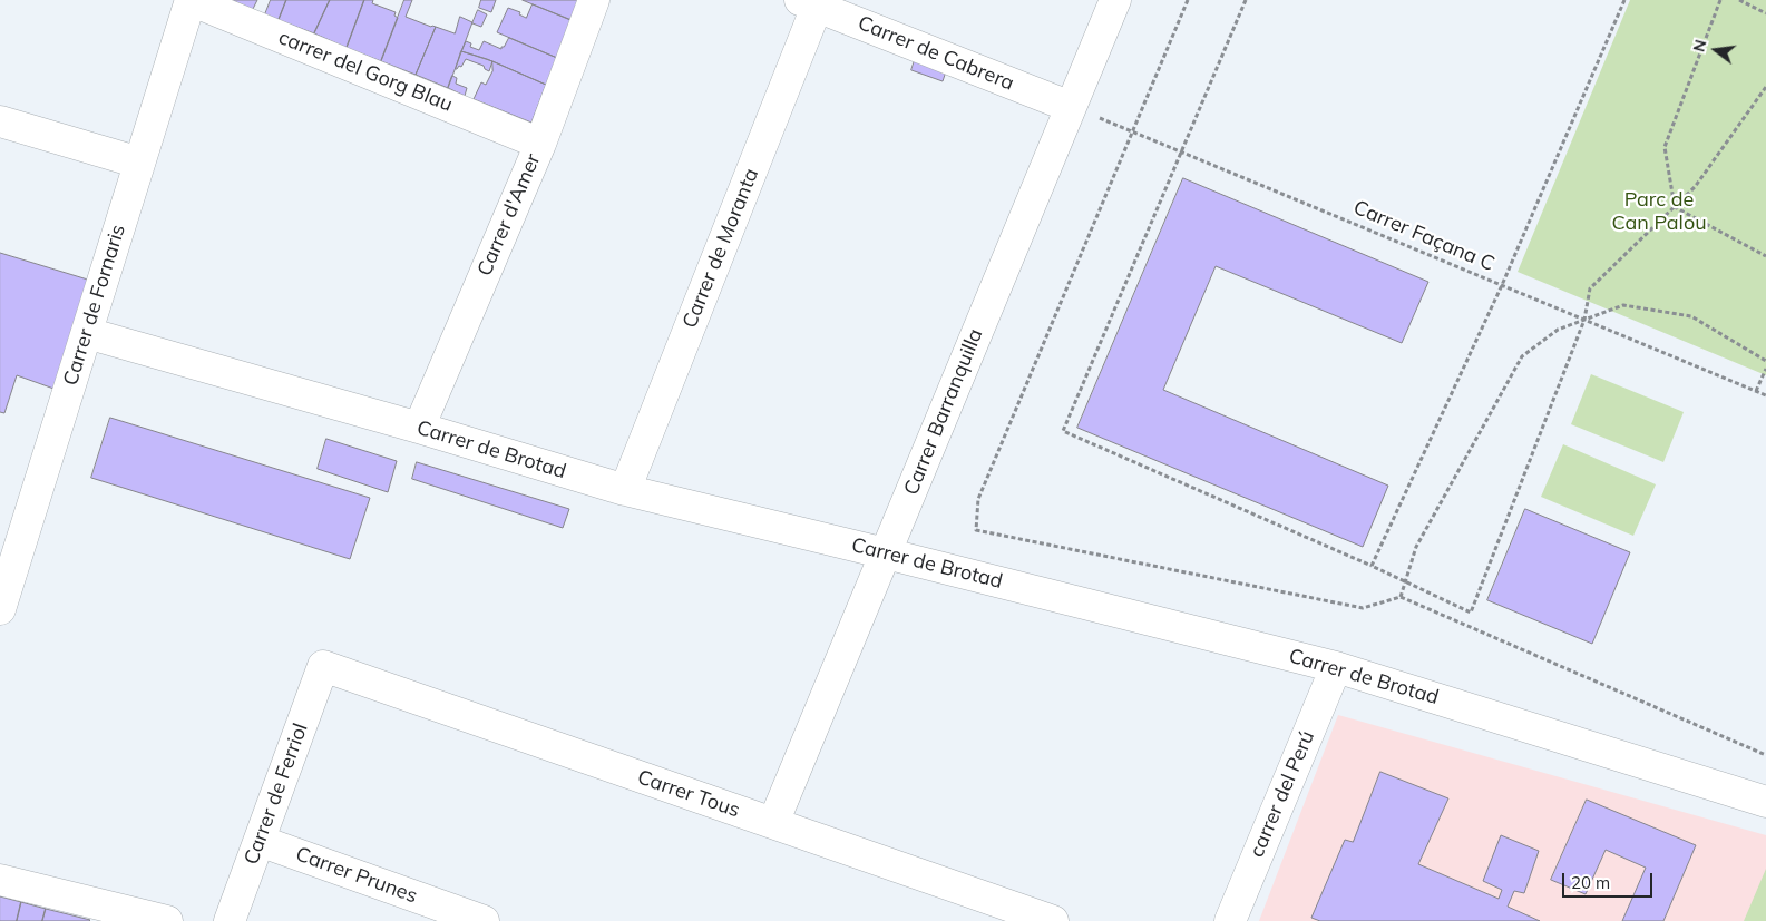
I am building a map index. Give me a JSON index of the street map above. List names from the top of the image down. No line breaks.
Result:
{"streets":{"street":["Carrer de Cabrera","carrer del Gorg Blau","Carrer d'Amer","Carrer de Moranta","Carrer de Fornaris","Carrer Barranquilla","Carrer de Brotad","Carrer de Ferriol","Carrer Tous","carrer del Perú","Carrer Prunes"],"path":["Carrer Façana C"]},"crossings":[["Carrer de Cabrera","Carrer Façana C"],["Carrer de Cabrera","Carrer de Moranta"],["Carrer de Cabrera","Carrer Barranquilla"],["carrer del Gorg Blau","Carrer d'Amer"],["carrer del Gorg Blau","Carrer de Fornaris"],["Carrer d'Amer","Carrer de Brotad"],["Carrer Façana C","Carrer Barranquilla"],["Carrer de Moranta","Carrer de Brotad"],["Carrer de Fornaris","Carrer de Brotad"],["Carrer Barranquilla","Carrer de Brotad"],["Carrer Barranquilla","Carrer Tous"],["Carrer de Brotad","carrer del Perú"],["Carrer de Ferriol","Carrer Tous"],["Carrer de Ferriol","Carrer Prunes"]],"parks":["Parc de Can Palou"],"scale_bar":"20 m","north":"left"}
